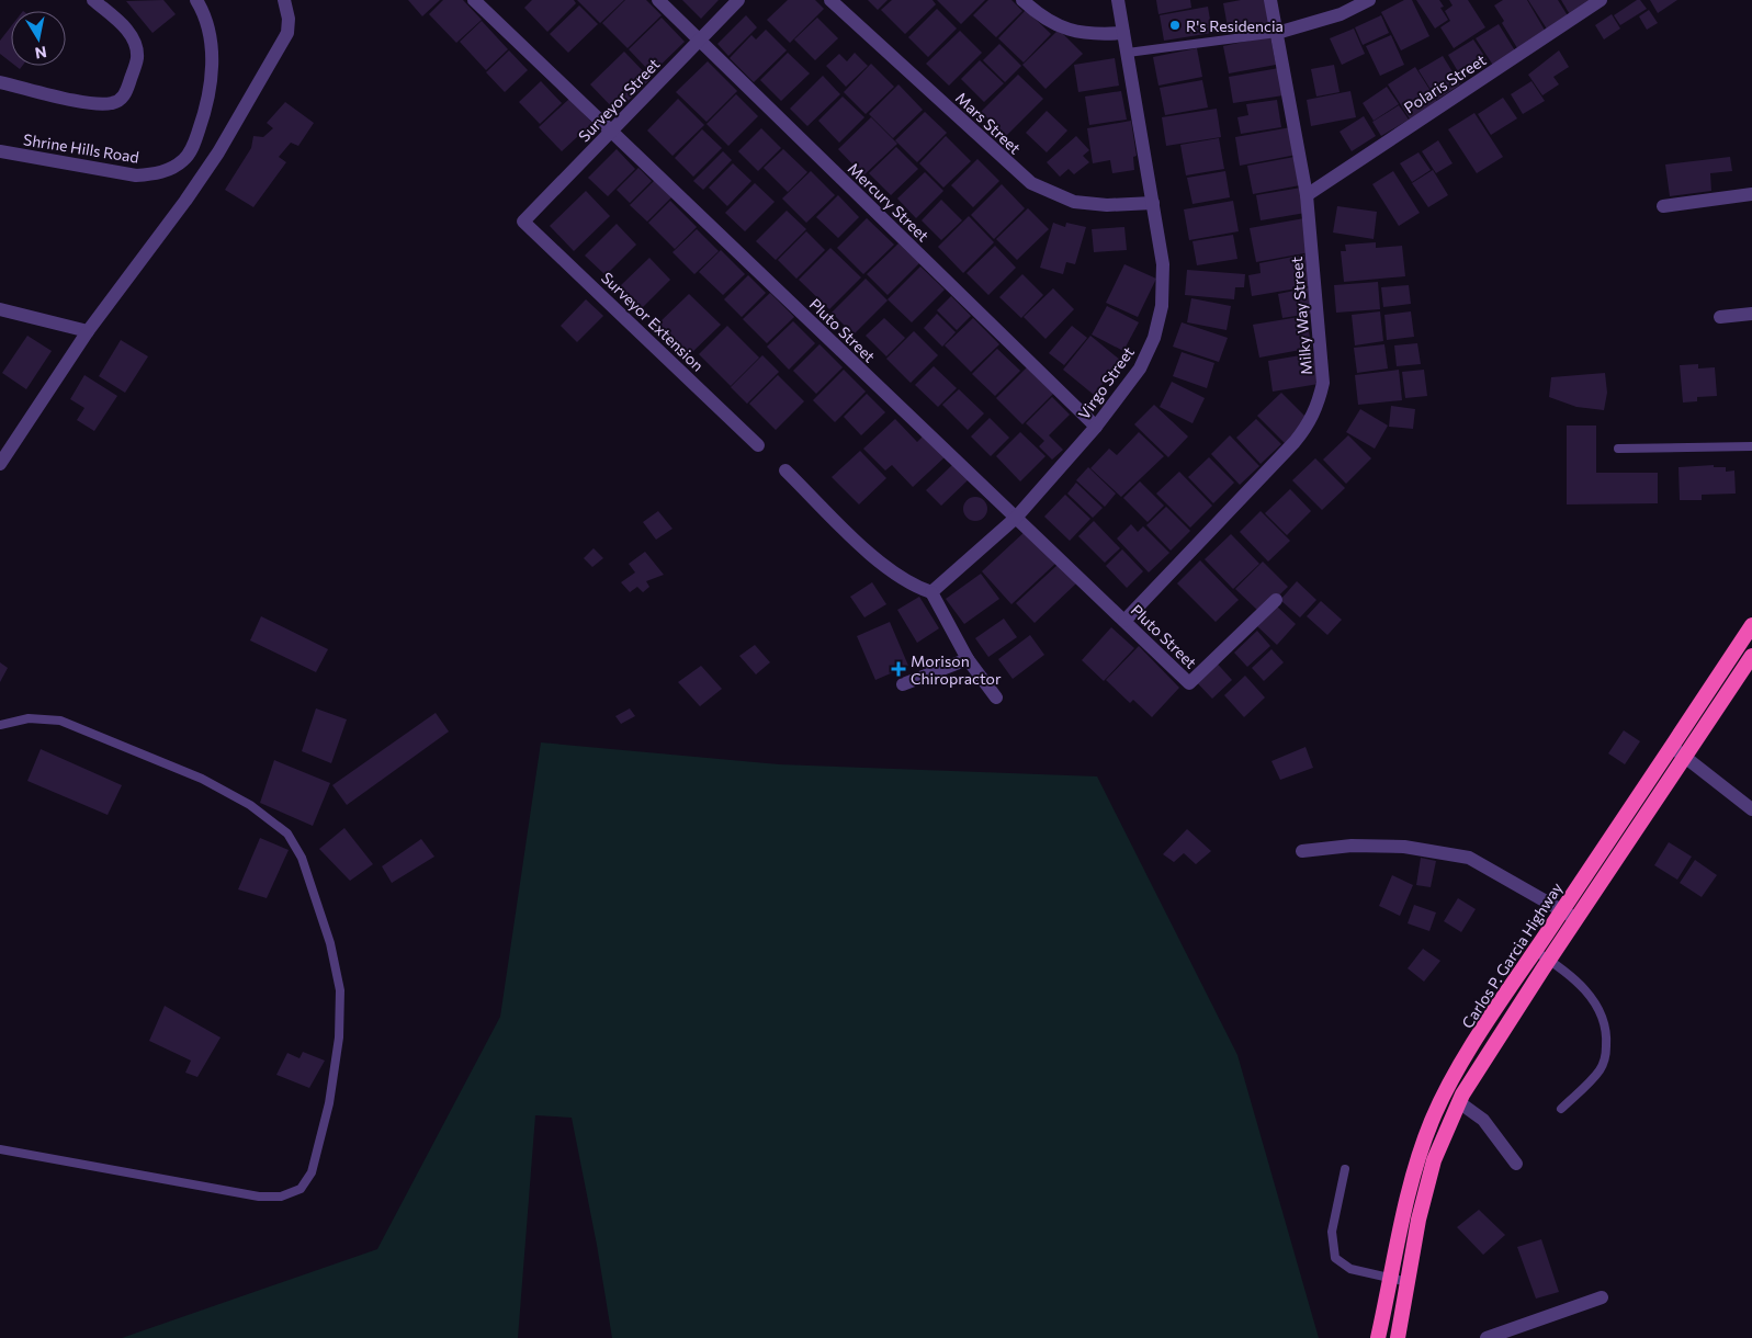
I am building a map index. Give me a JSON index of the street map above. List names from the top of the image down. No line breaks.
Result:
{"streets":{"highway":["Carlos P. Garcia Highway"],"street":["Polaris Street","Surveyor Street","Mars Street","Shrine Hills Road","Mercury Street","Milky Way Street","Surveyor Extension","Pluto Street","Virgo Street"]},"crossings":[["Polaris Street","Milky Way Street"],["Surveyor Street","Mercury Street"],["Surveyor Street","Surveyor Extension"],["Surveyor Street","Pluto Street"],["Mars Street","Virgo Street"],["Mercury Street","Virgo Street"],["Milky Way Street","Pluto Street"],["Pluto Street","Virgo Street"]],"places":{"other":["R's Residencia"],"health":["Morison Chiropractor"]},"north":"bottom"}
